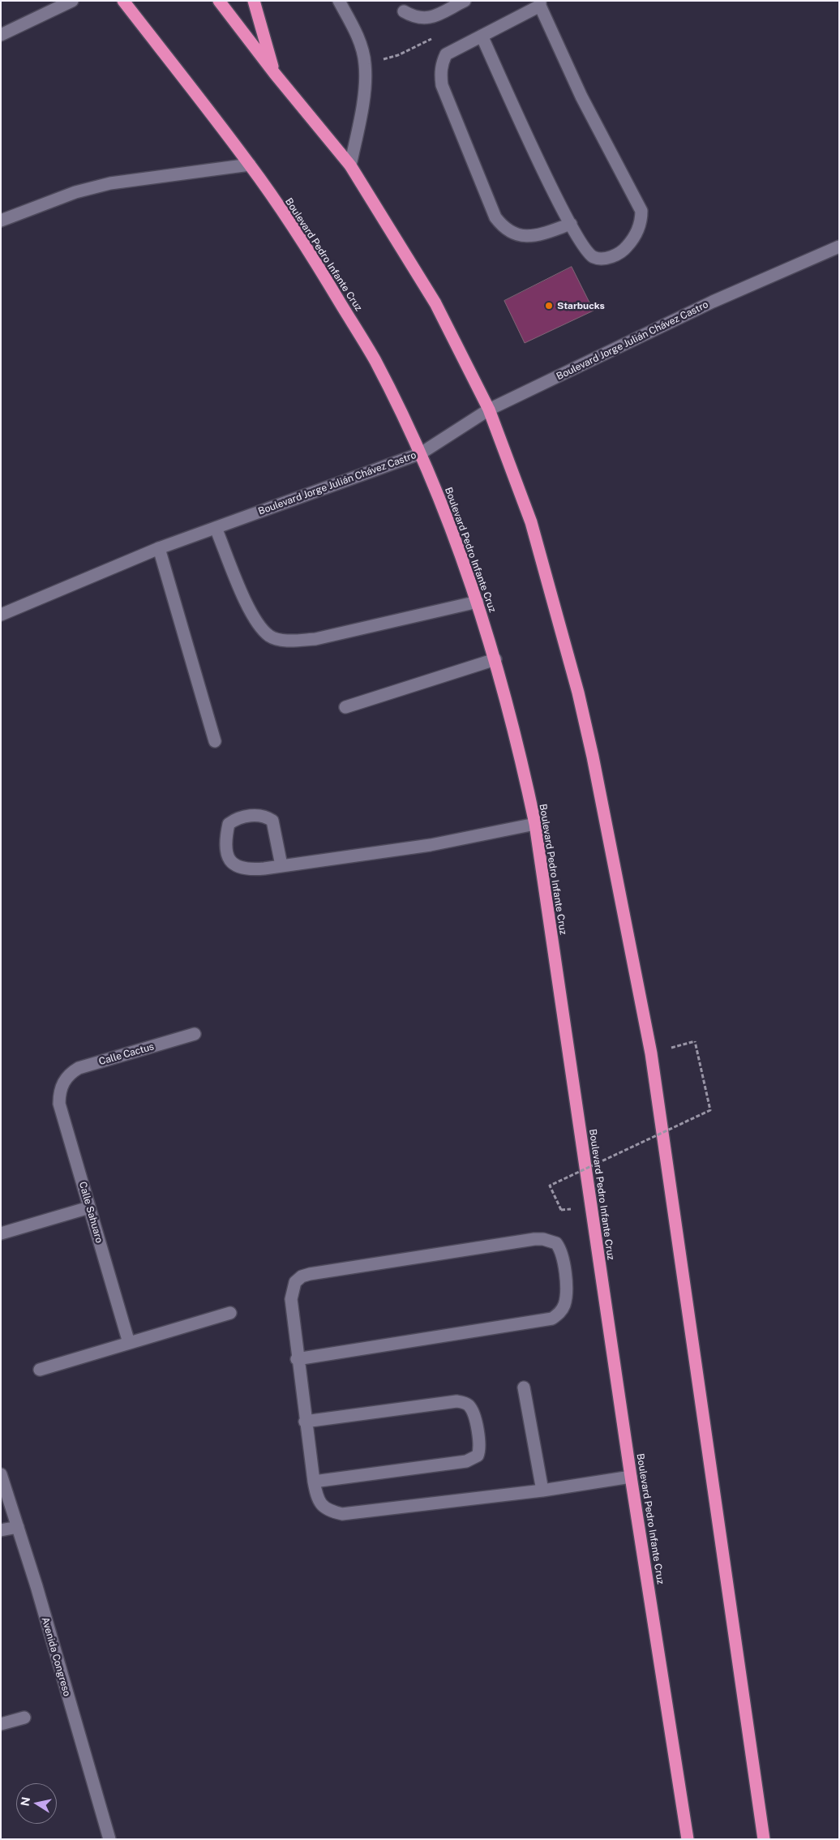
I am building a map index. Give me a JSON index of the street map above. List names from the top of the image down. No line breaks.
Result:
{"streets":{"highway":["Boulevard Pedro Infante Cruz"],"street":["Boulevard Jorge Julián Chávez Castro","Calle Cactus","Calle Sahuaro","Avenida Congreso"]},"crossings":[["Boulevard Pedro Infante Cruz","Boulevard Jorge Julián Chávez Castro"],["Calle Cactus","Calle Sahuaro"]],"places":["Starbucks"],"north":"left"}
